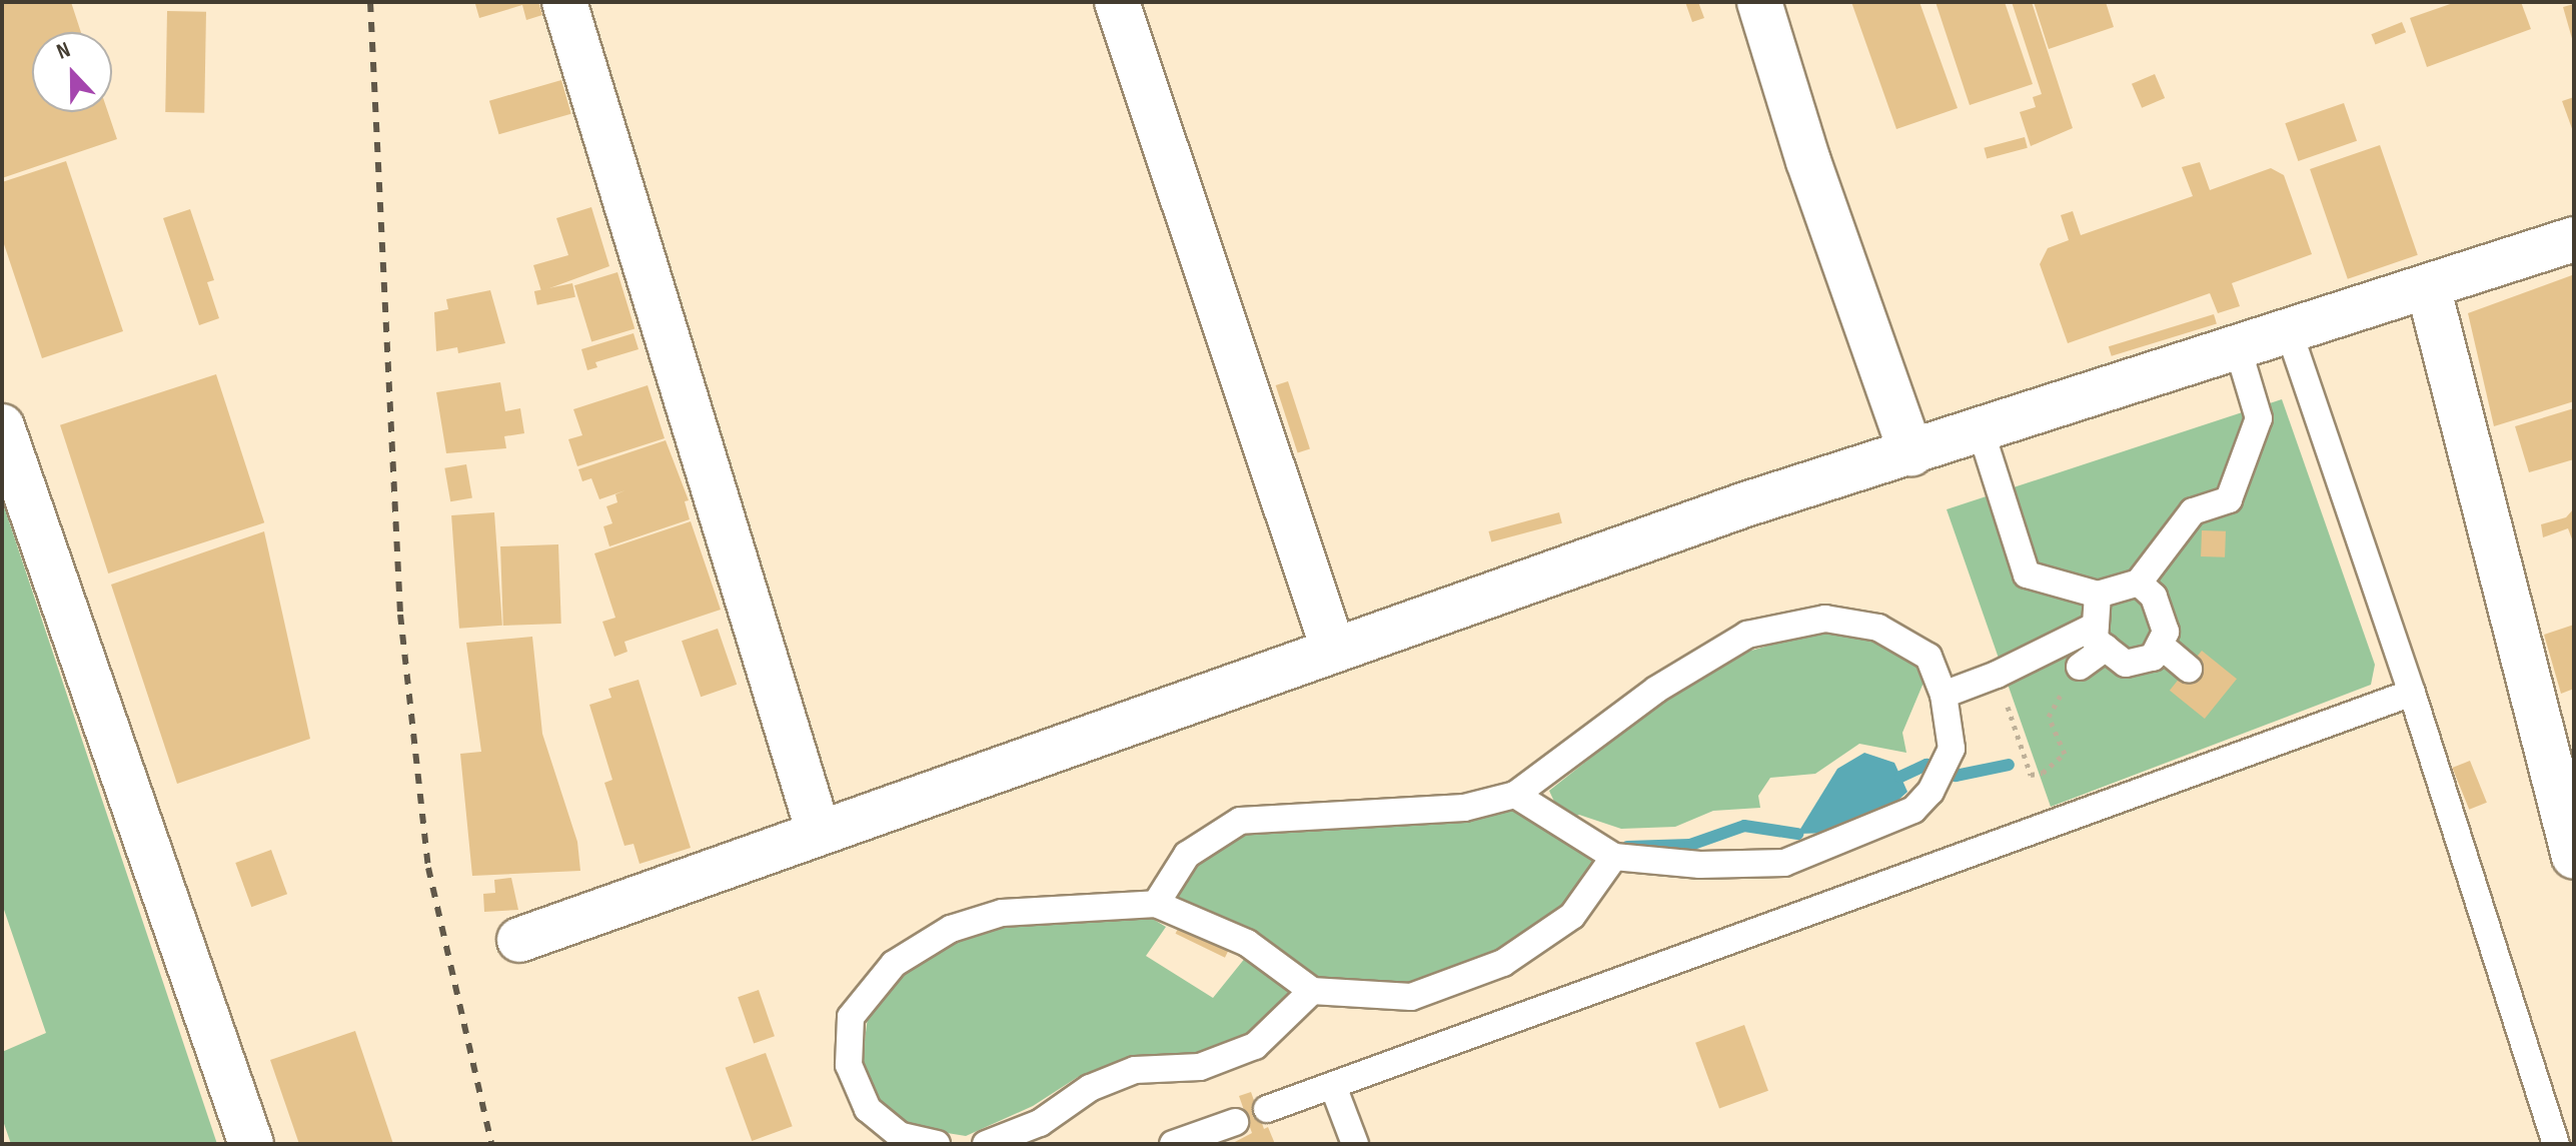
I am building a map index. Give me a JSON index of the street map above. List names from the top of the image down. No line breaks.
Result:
{"north":"top"}
